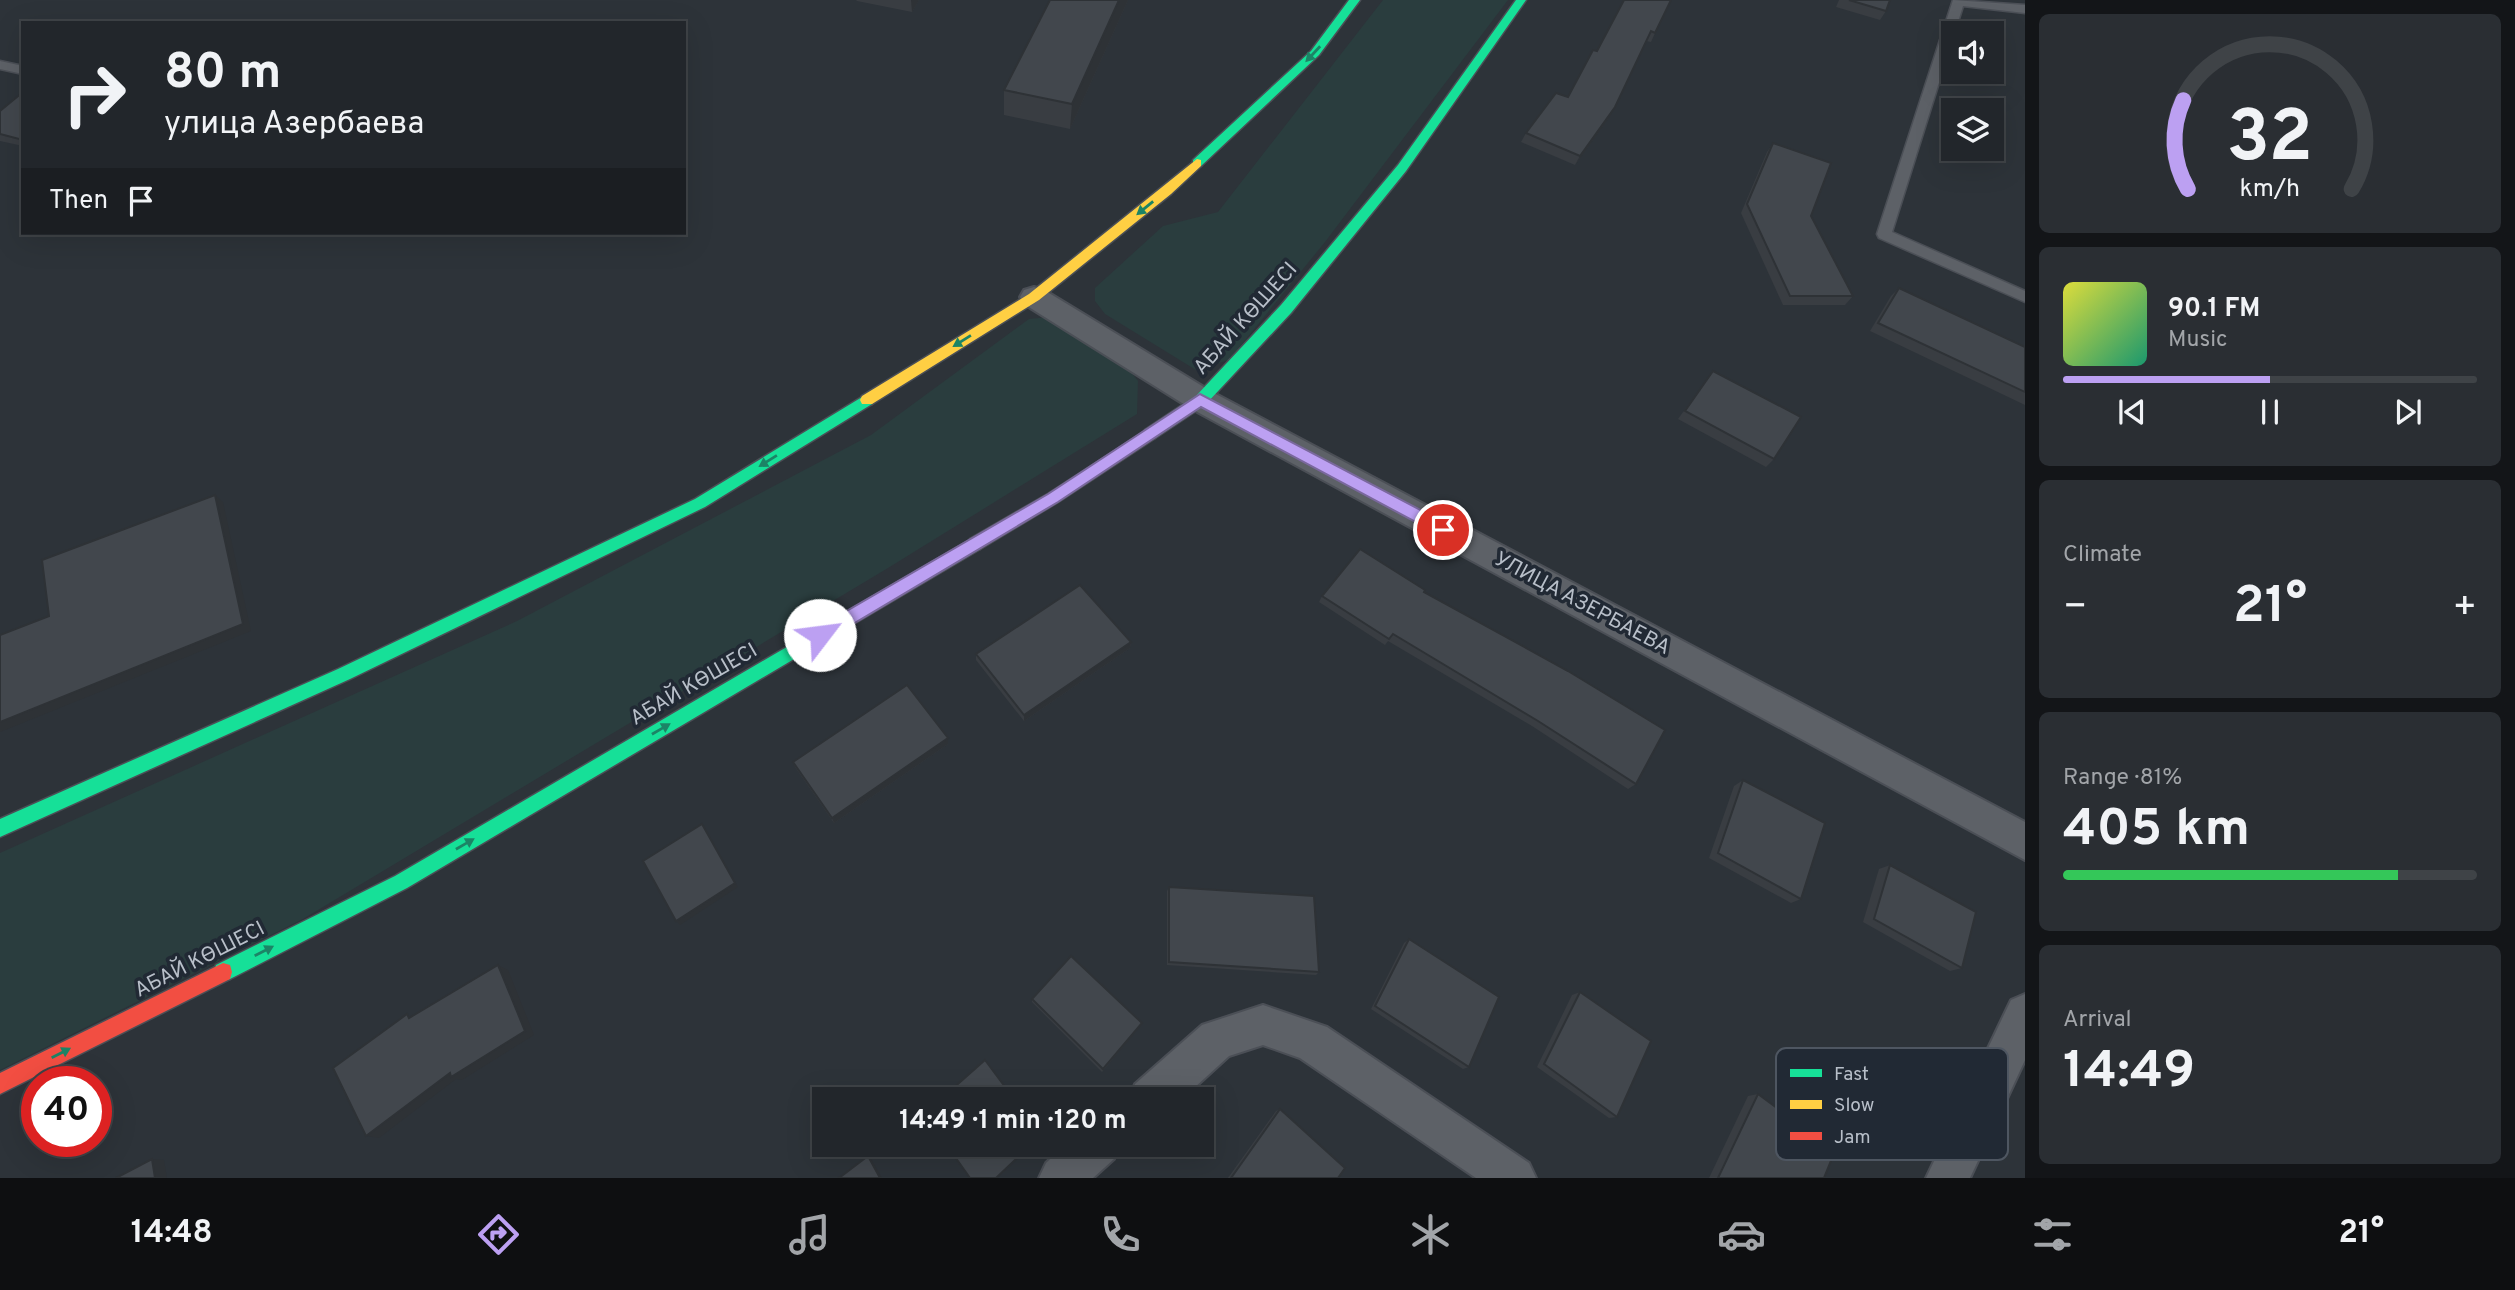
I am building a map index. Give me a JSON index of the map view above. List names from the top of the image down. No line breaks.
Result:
{"streets":{"street":["АБАЙ КӨШЕСІ","УЛИЦА АЗЕРБАЕВА"]},"crossings":[["АБАЙ КӨШЕСІ","УЛИЦА АЗЕРБАЕВА"]],"one_way":["АБАЙ КӨШЕСІ"],"legend":["Fast","Slow","Jam"],"page":{"turn":["80 m","улица Азербаева"],"then":"Then","song":["90.1 FM","Music"],"tile":["Climate",["Range · 81%","405 km"],["Arrival","14:49"]],"heat":["−","21°","+"],"limit":"40","trip":"14:49 · 1 min · 120 m","tabs":["14:48","21°"],"gauge":["32","km/h"]}}
